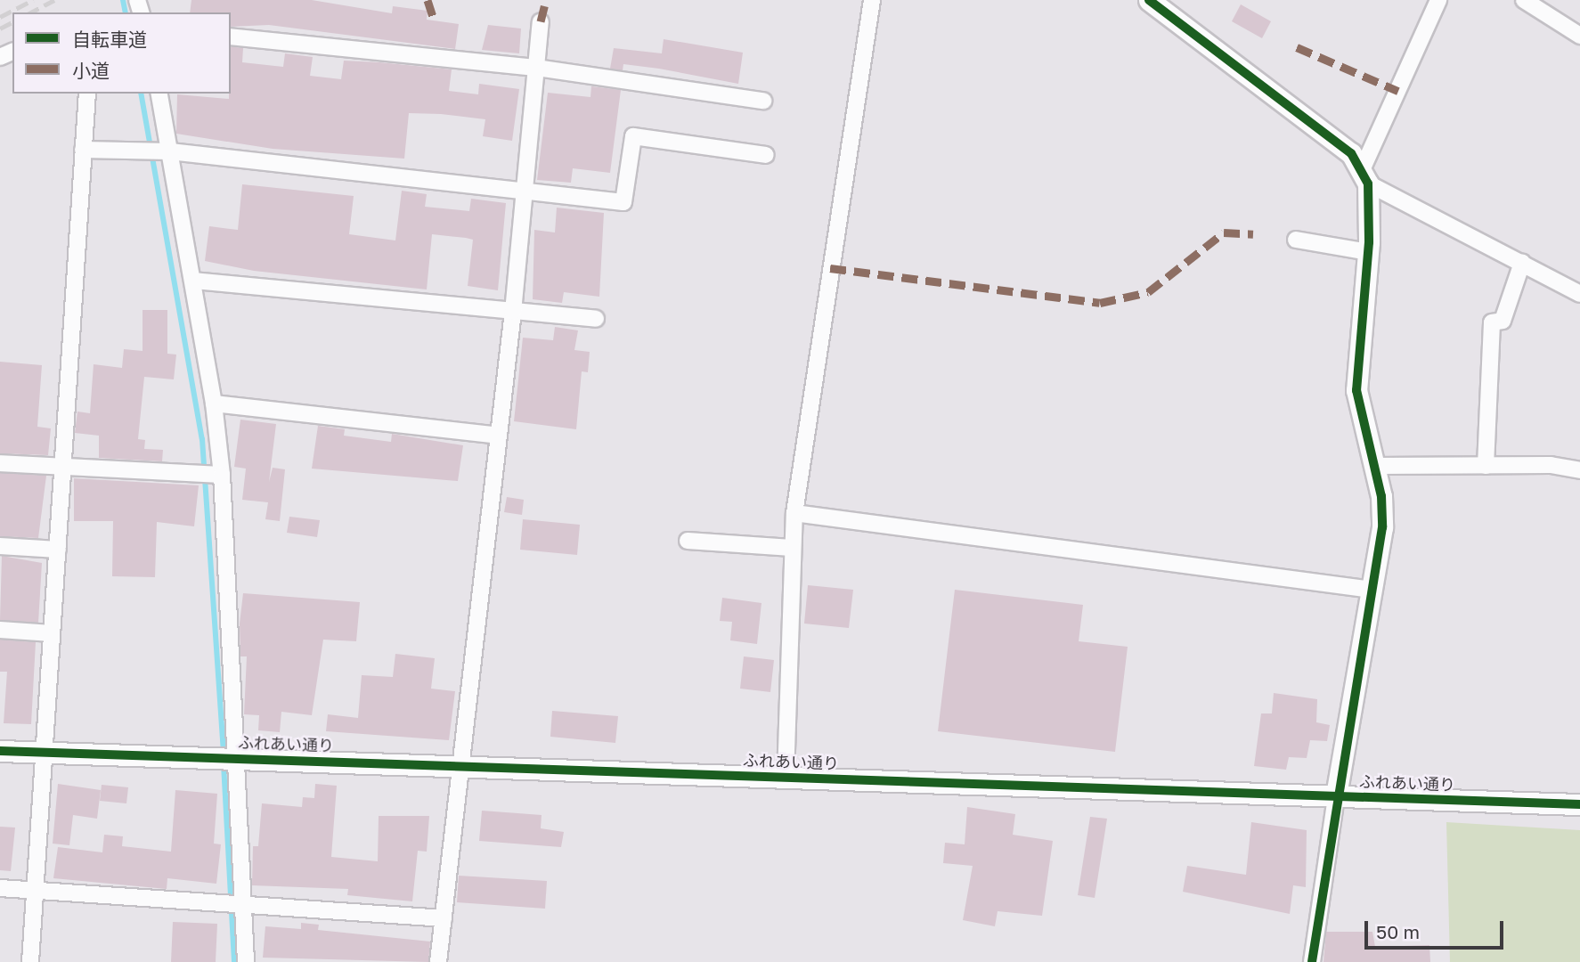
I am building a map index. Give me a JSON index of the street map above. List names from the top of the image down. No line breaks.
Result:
{"streets":{"street":["ふれあい通り"]},"legend":["自転車道","小道"],"scale_bar":"50 m"}
